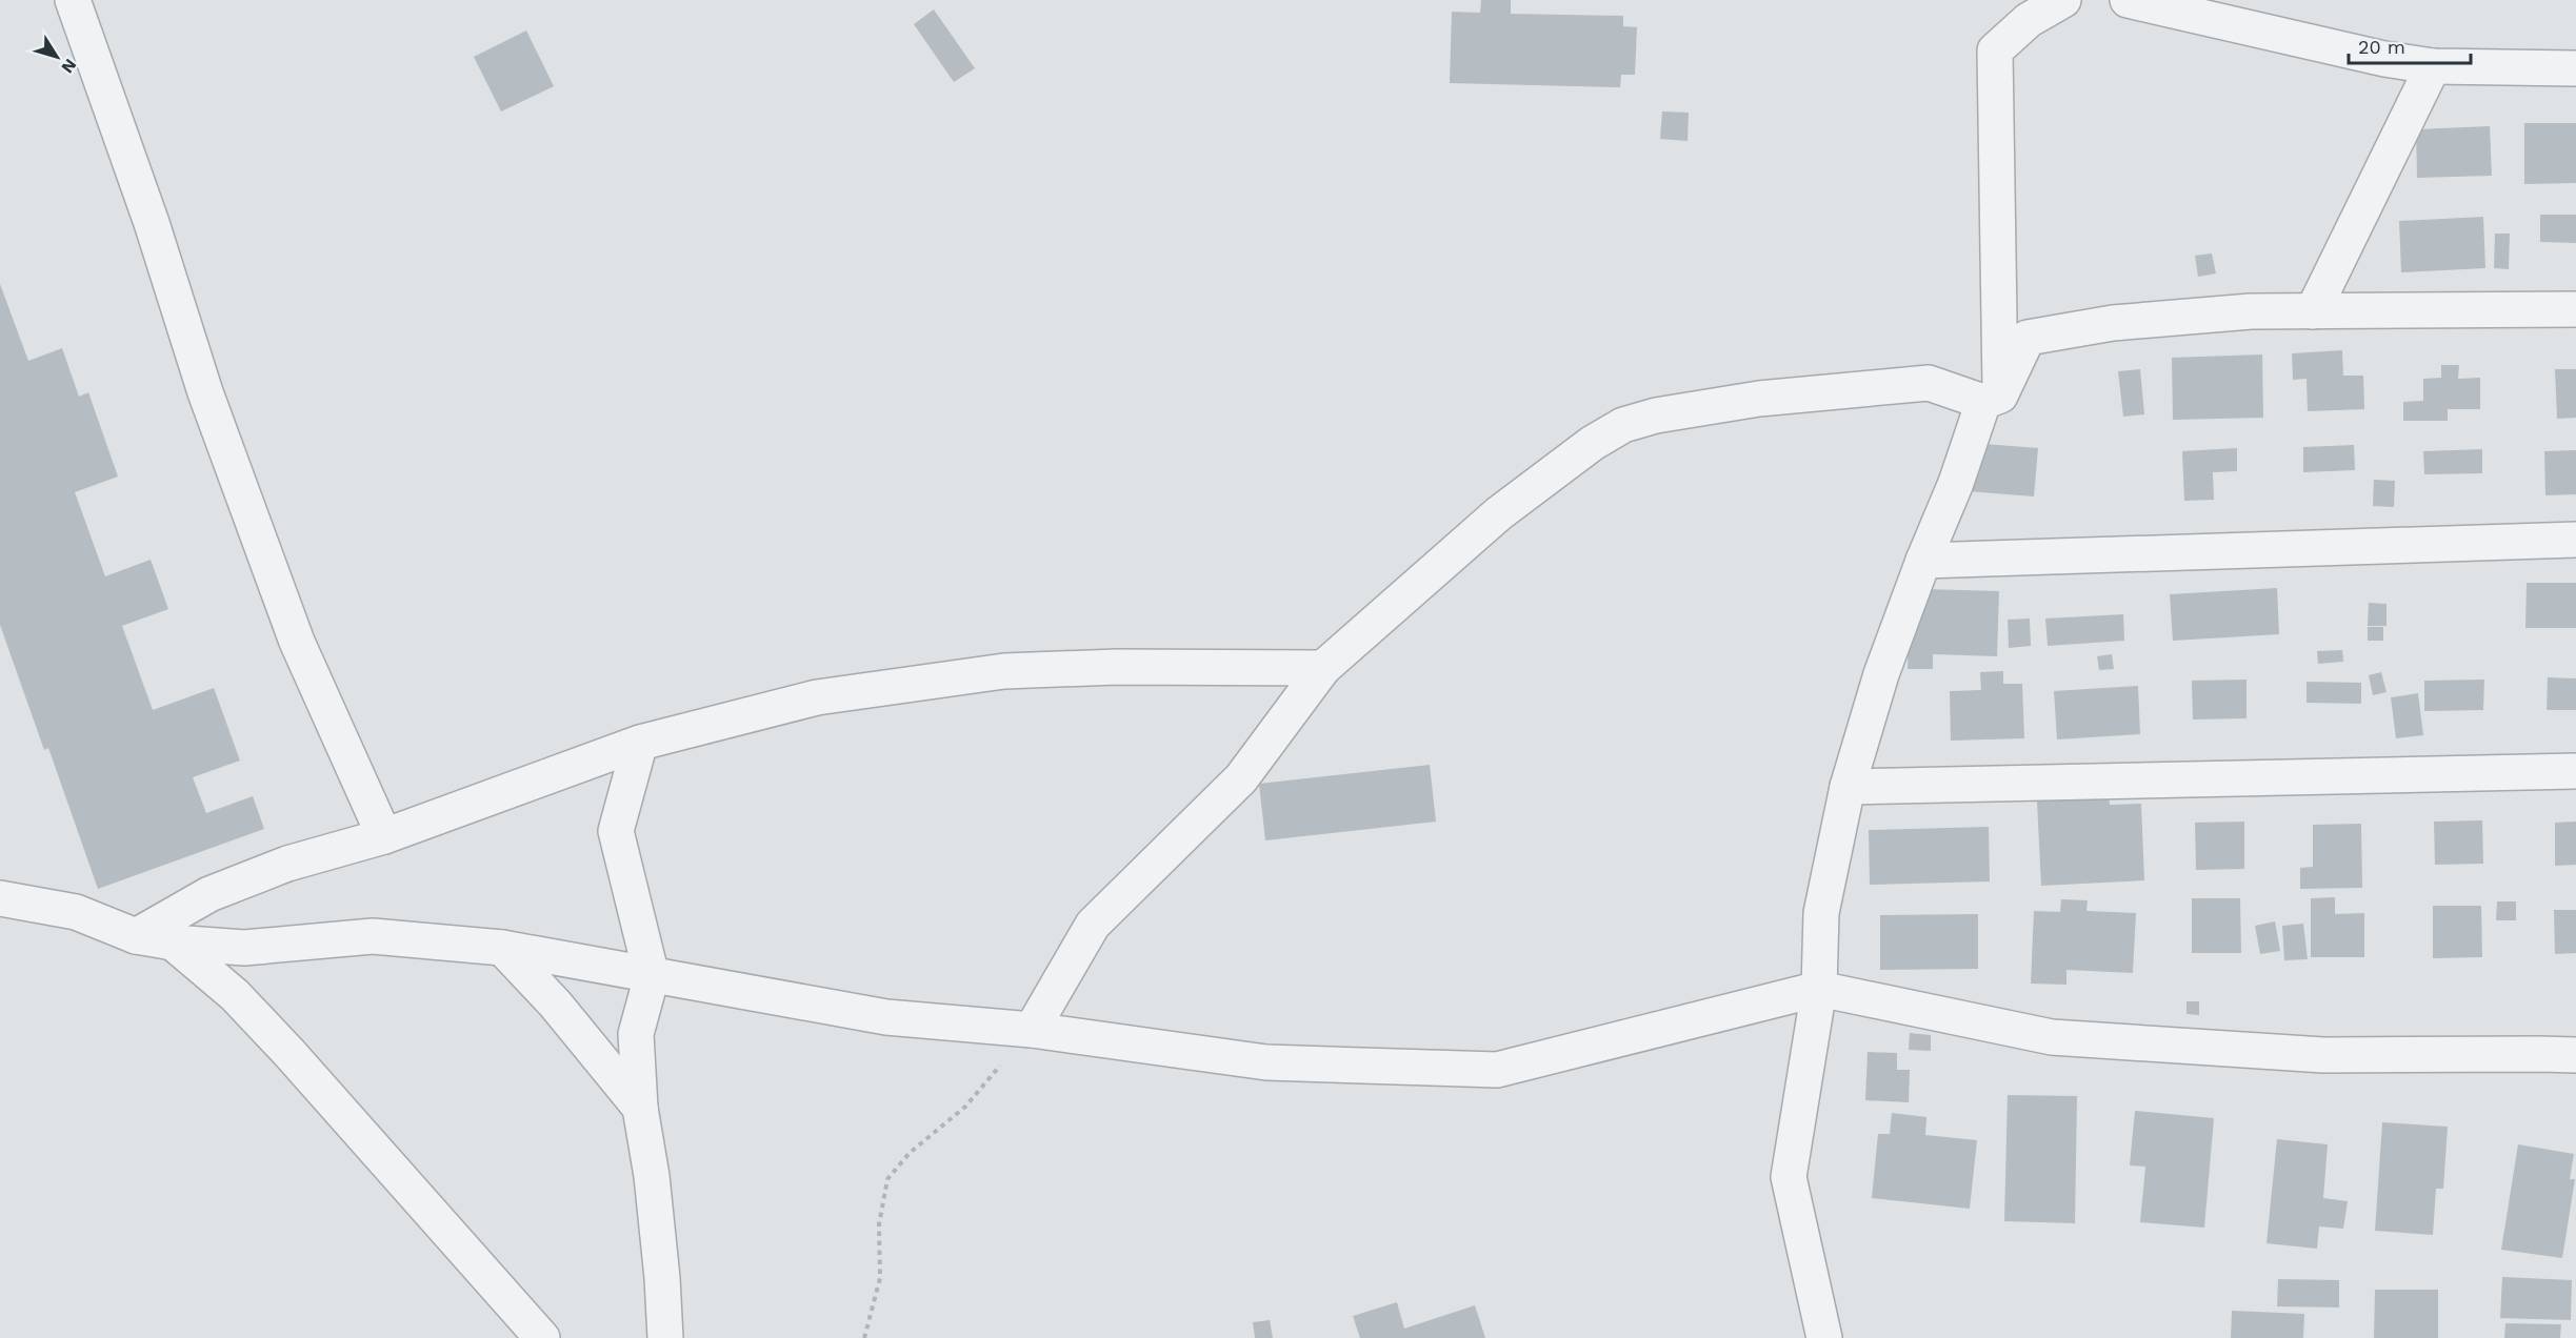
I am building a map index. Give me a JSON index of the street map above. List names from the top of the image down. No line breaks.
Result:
{"scale_bar":"20 m","north":"bottom right"}
